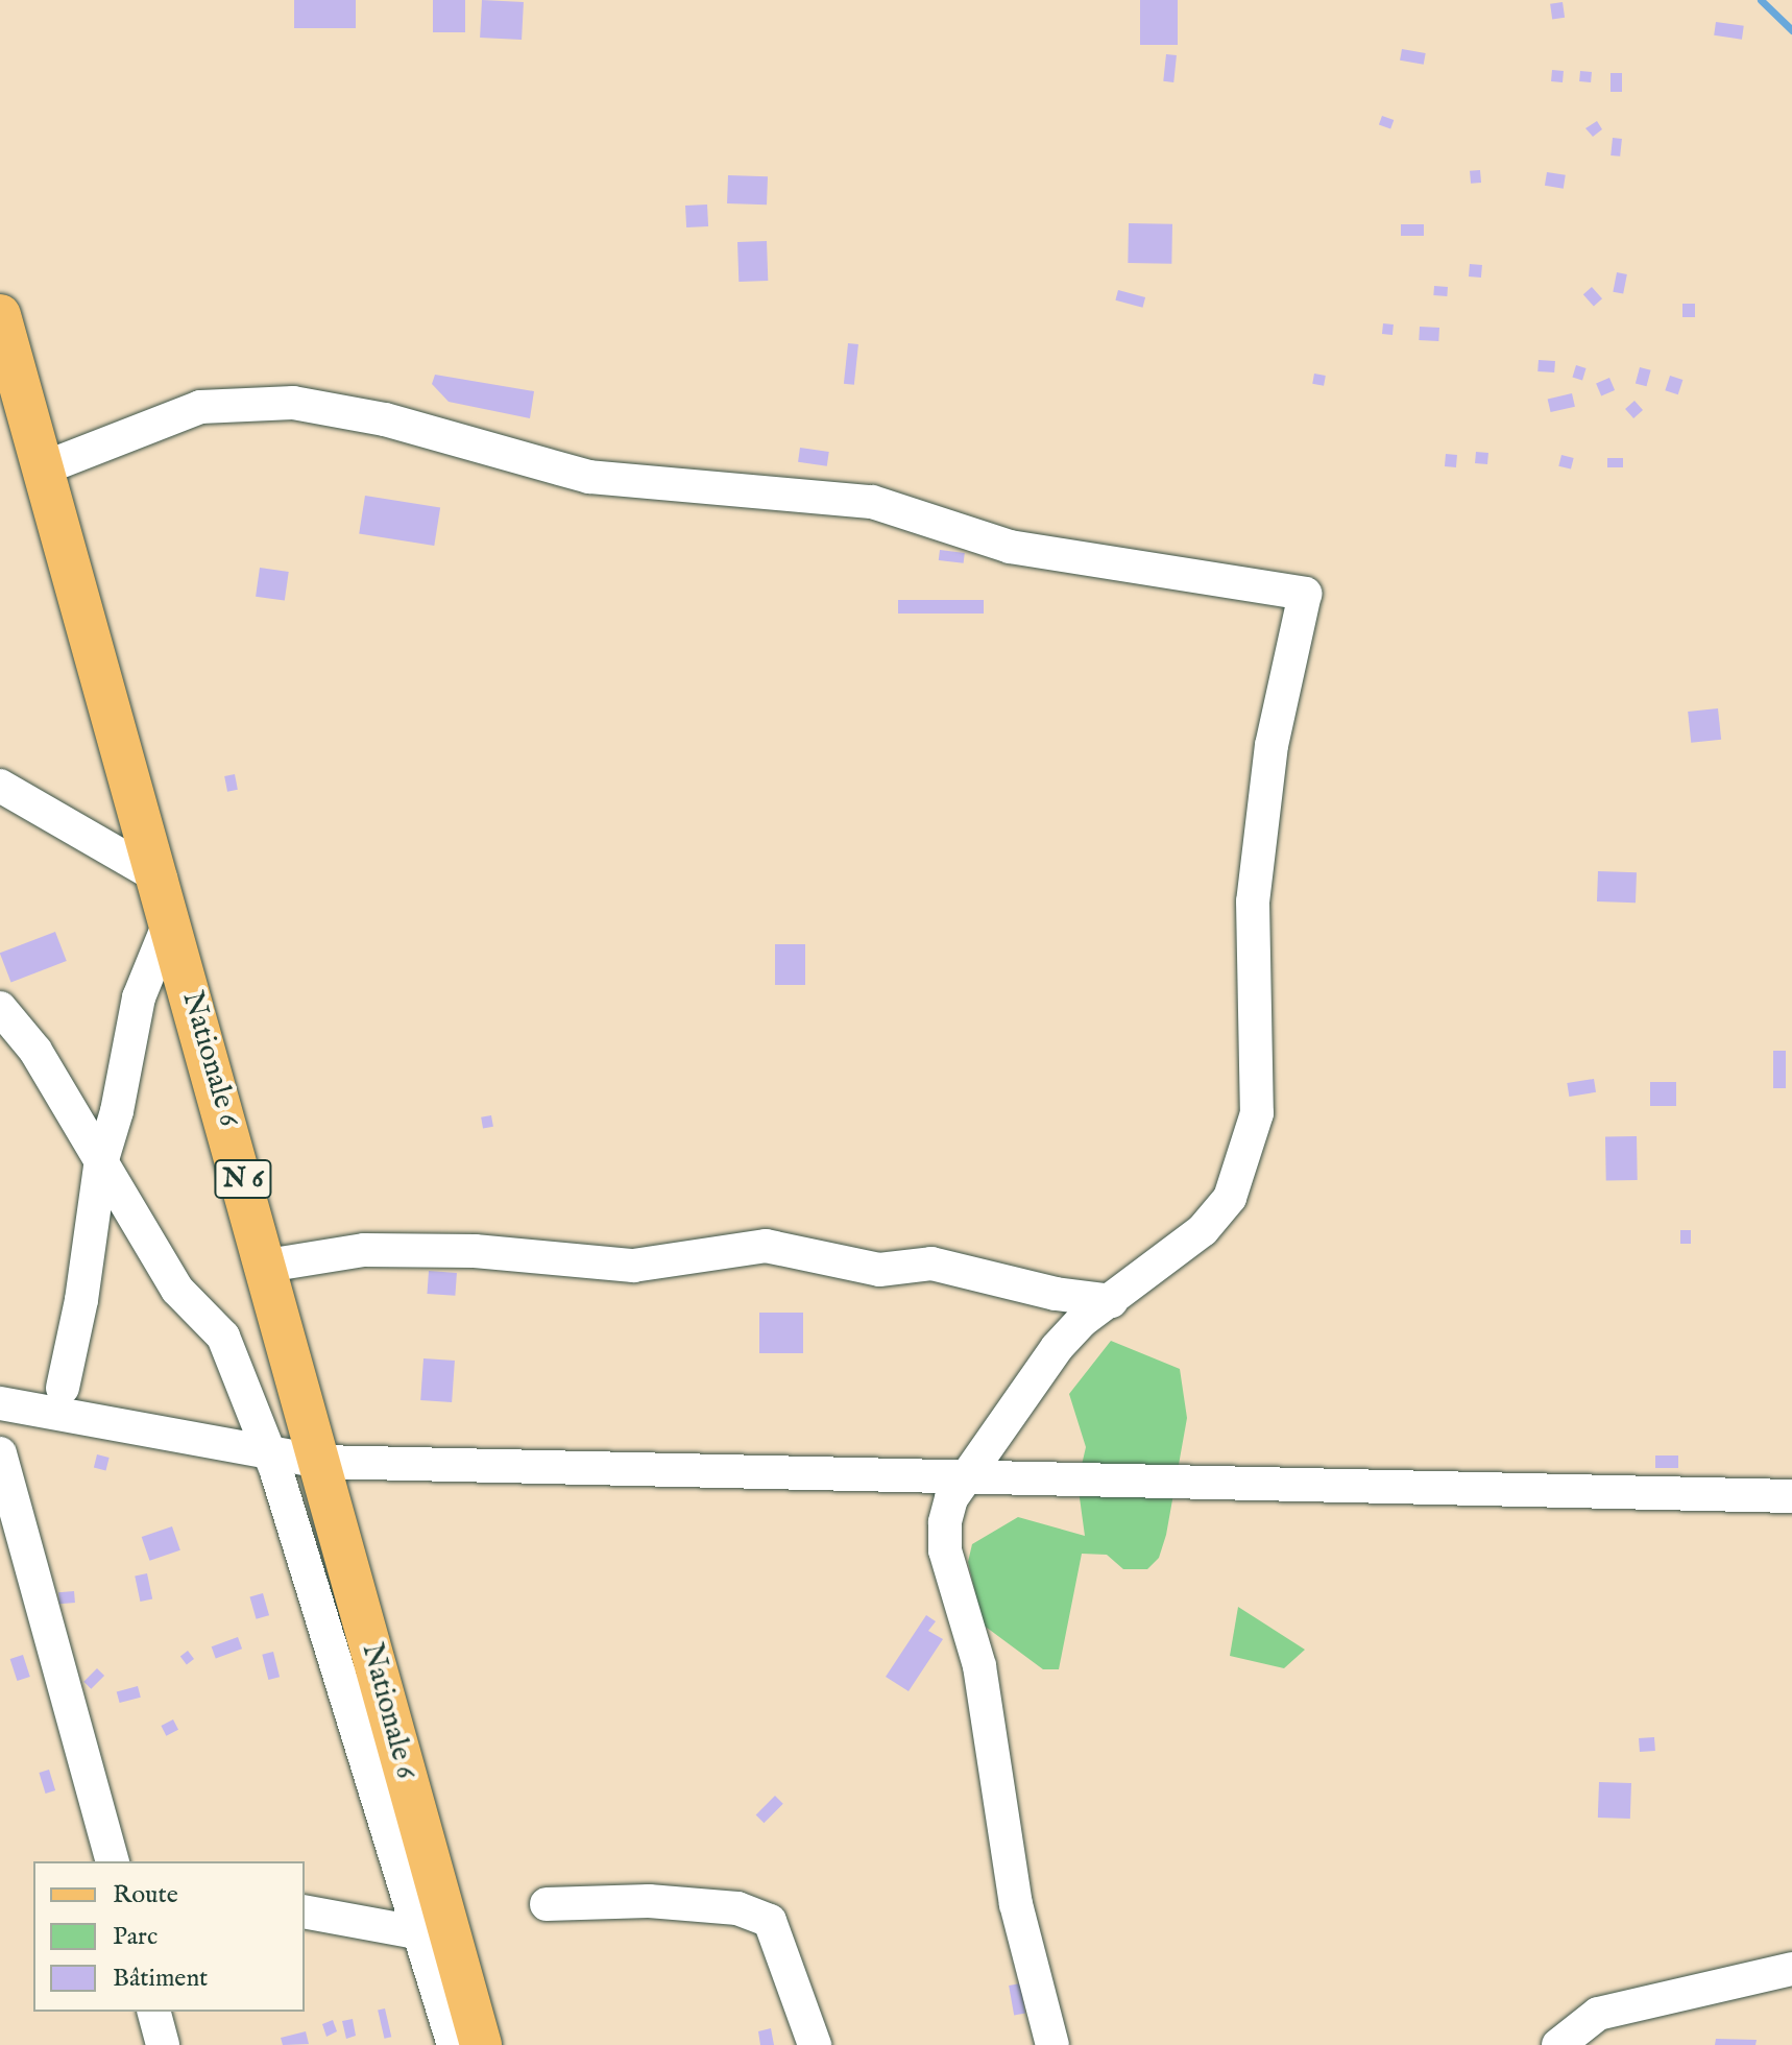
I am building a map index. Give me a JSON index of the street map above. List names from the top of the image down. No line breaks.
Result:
{"streets":{"main road":["Nationale 6","N 6"]},"legend":["Route","Parc","Bâtiment"]}
